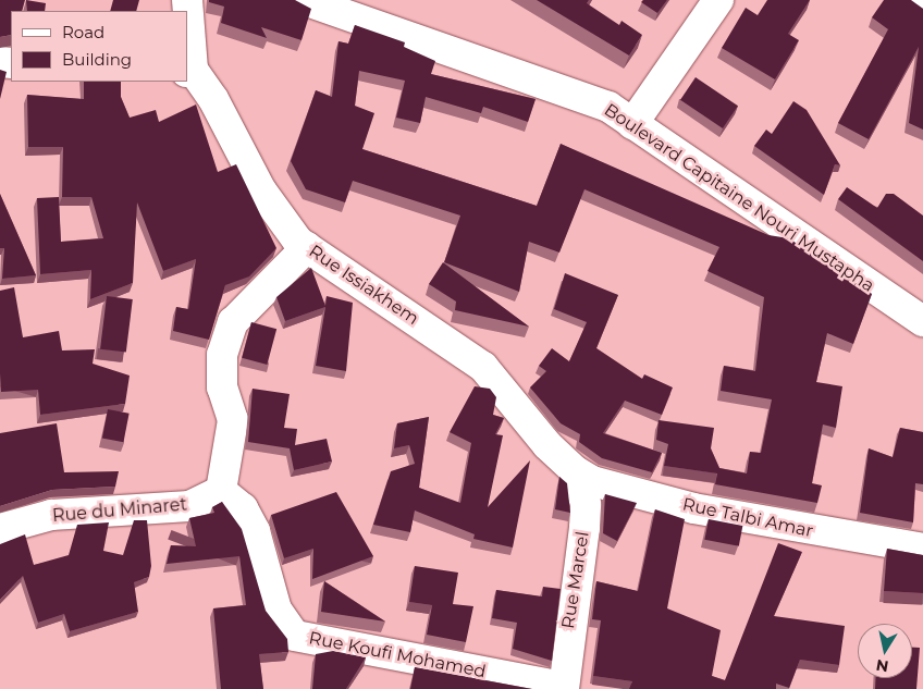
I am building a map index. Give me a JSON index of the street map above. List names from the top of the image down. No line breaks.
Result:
{"streets":{"street":["Boulevard Capitaine Nouri Mustapha","Rue Issiakhem","Rue du Minaret","Rue Talbi Amar","Rue Marcel","Rue Koufi Mohamed"]},"crossings":[["Rue Issiakhem","Rue Talbi Amar"],["Rue Issiakhem","Rue Marcel"],["Rue du Minaret","Rue Koufi Mohamed"],["Rue Talbi Amar","Rue Marcel"],["Rue Marcel","Rue Koufi Mohamed"]],"legend":["Road","Building"],"north":"bottom"}
